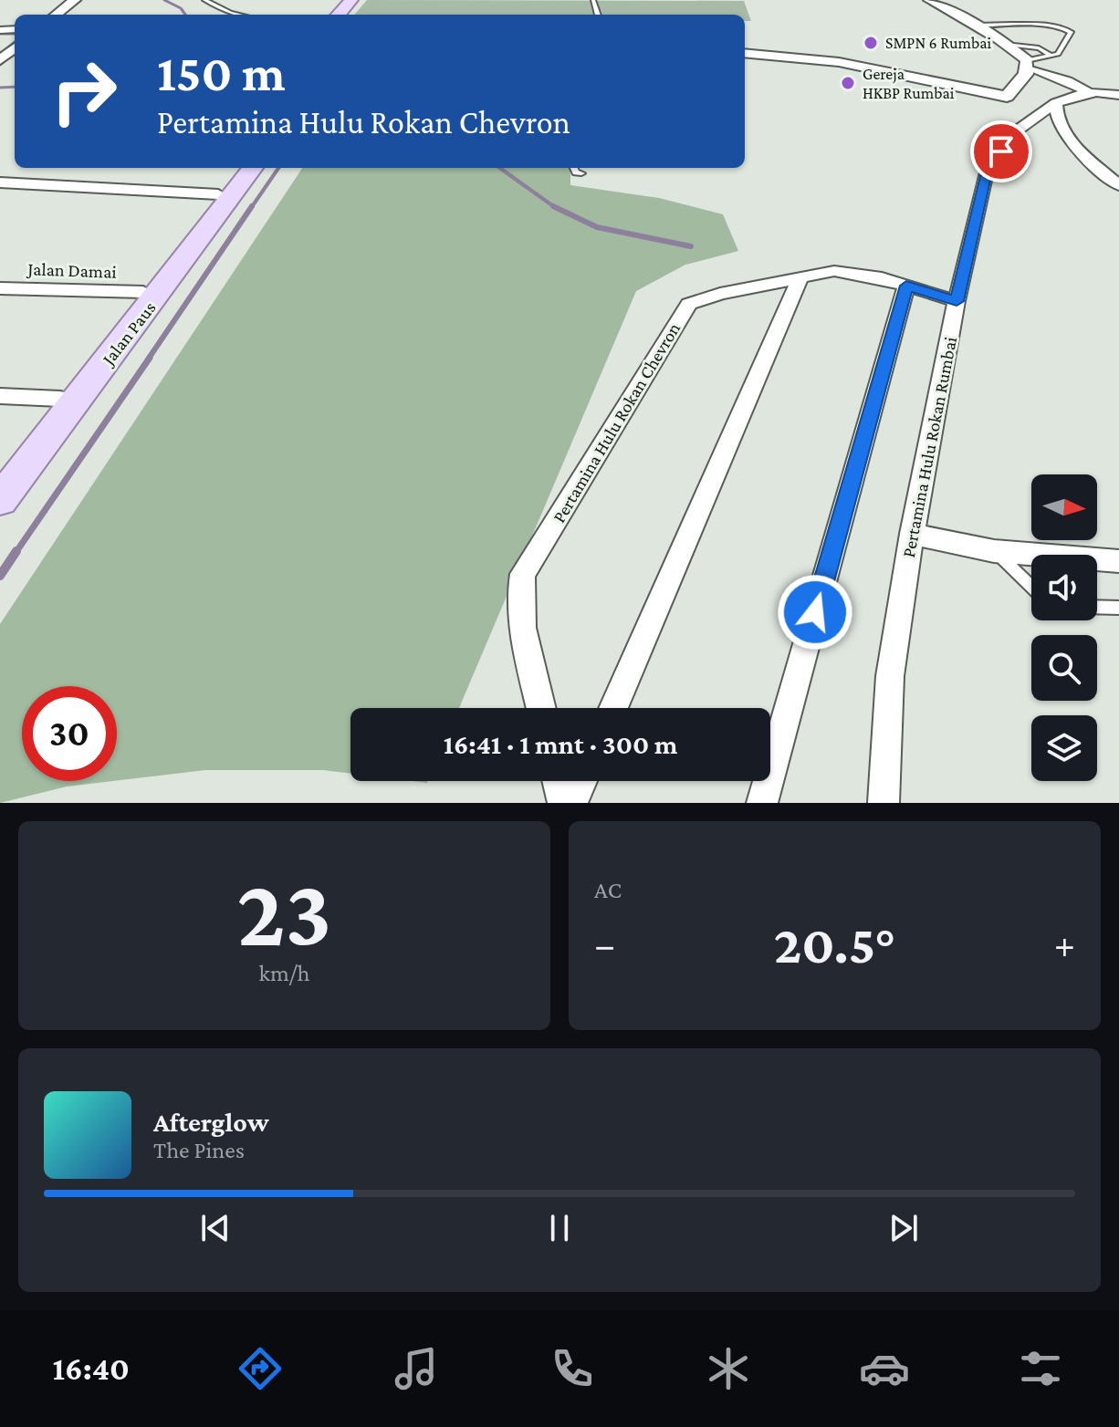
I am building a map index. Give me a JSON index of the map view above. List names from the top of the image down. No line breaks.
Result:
{"streets":{"main road":["Jalan Paus"],"street":["Jalan Damai","Pertamina Hulu Rokan Chevron","Pertamina Hulu Rokan Rumbai"]},"crossings":[["Jalan Damai","Jalan Paus"],["Pertamina Hulu Rokan Chevron","Pertamina Hulu Rokan Rumbai"]],"places":["SMPN 6 Rumbai","Gereja HKBP Rumbai"],"north":"right","page":{"turn":["150 m","Pertamina Hulu Rokan Chevron"],"limit":"30","trip":"16:41 · 1 mnt · 300 m","tile":[["23","km/h"],"AC"],"heat":["−","20.5°","+"],"song":["Afterglow","The Pines"],"tabs":"16:40"}}
